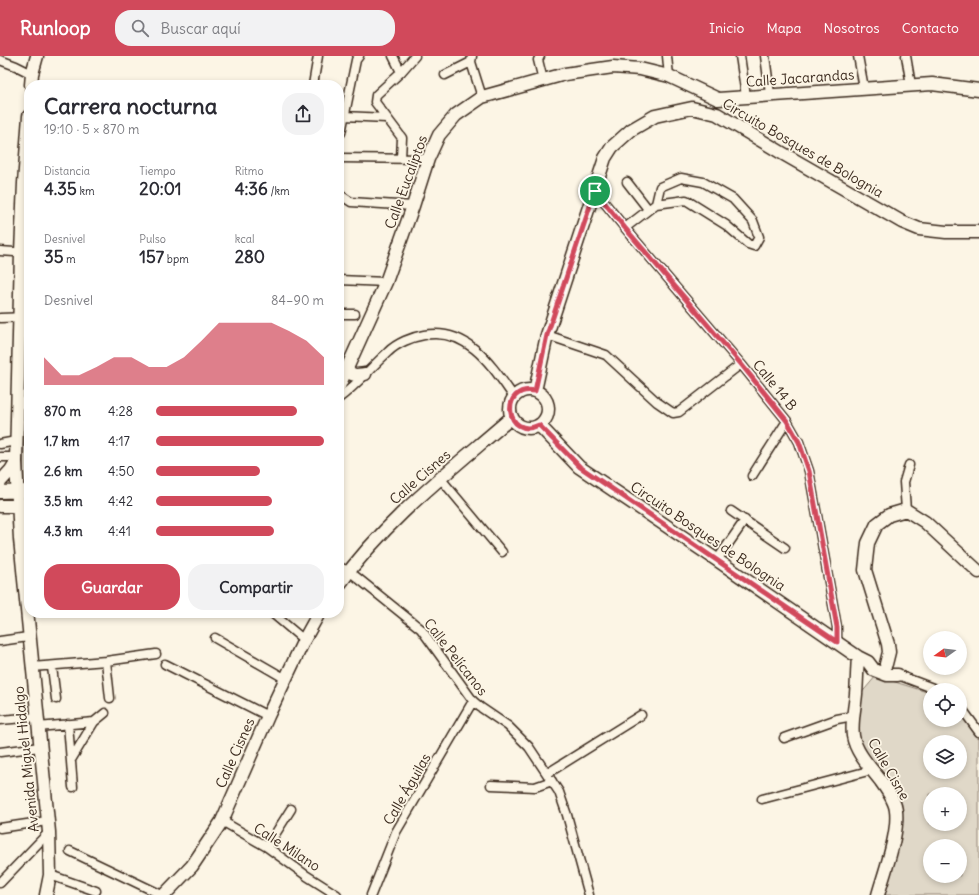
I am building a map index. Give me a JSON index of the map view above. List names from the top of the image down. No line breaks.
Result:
{"streets":{"main road":["Calle Jacarandas","Circuito Bosques de Bolognia","Calle Eucaliptos","Calle Cisnes","Avenida Miguel Hidalgo","Calle Cisne"],"street":["Calle 14 B","Calle Pelícanos","Calle Águilas","Calle Milano"]},"crossings":[["Calle Jacarandas","Calle Eucaliptos"],["Circuito Bosques de Bolognia","Calle 14 B"],["Circuito Bosques de Bolognia","Calle Cisnes"],["Circuito Bosques de Bolognia","Calle Cisne"],["Calle Cisnes","Calle Pelícanos"],["Calle Cisnes","Calle Milano"],["Calle Pelícanos","Calle Águilas"]],"north":"left","page":{"header":"Runloop","search":"Buscar aquí","nav":["Inicio","Mapa","Nosotros","Contacto"],"heading":["Carrera nocturna","19:10 · 5 × 870 m"],"stats":[["Distancia","4.35 km"],["Tiempo","20:01"],["Ritmo","4:36 /km"],["Desnivel","35 m"],["Pulso","157 bpm"],["kcal","280"]],"chart":["Desnivel","84–90 m"],"list":[{"name":"870 m","note":"4:28"},{"name":"1.7 km","note":"4:17"},{"name":"2.6 km","note":"4:50"},{"name":"3.5 km","note":"4:42"},{"name":"4.3 km","note":"4:41"}],"buttons":["Guardar","Compartir"],"map_buttons":["+","−"]}}
